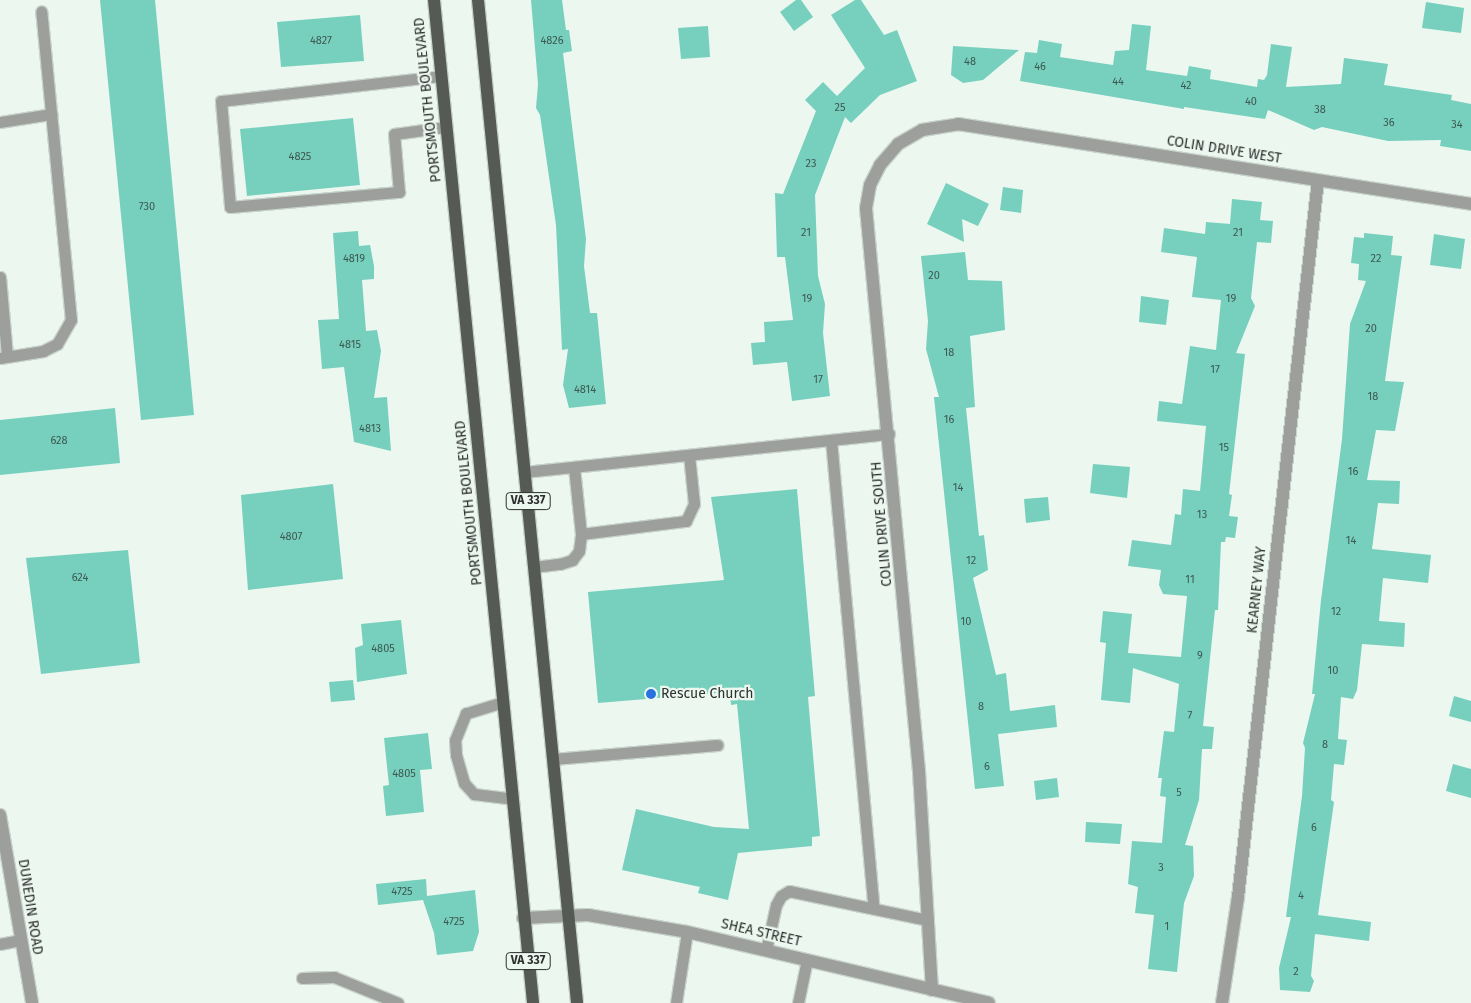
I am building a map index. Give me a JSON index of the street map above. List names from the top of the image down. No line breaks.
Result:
{"streets":{"main road":["PORTSMOUTH BOULEVARD","VA 337"],"street":["COLIN DRIVE WEST","COLIN DRIVE SOUTH","KEARNEY WAY","DUNEDIN ROAD","SHEA STREET"]},"crossings":[["PORTSMOUTH BOULEVARD","SHEA STREET"],["COLIN DRIVE WEST","COLIN DRIVE SOUTH"],["COLIN DRIVE WEST","KEARNEY WAY"],["VA 337","SHEA STREET"],["COLIN DRIVE SOUTH","SHEA STREET"]],"places":["Rescue Church"],"house_numbers":["4827","4826","48","46","44","42","40","25","38","36","34","4825","23","730","21","21","4819","22","20","19","19","20","4815","18","17","17","4814","18","16","4813","628","15","16","14","13","4807","14","12","624","11","12","10","4805","9","10","8","7","8","6","4805","5","6","3","4725","4","4725","1","2"]}
